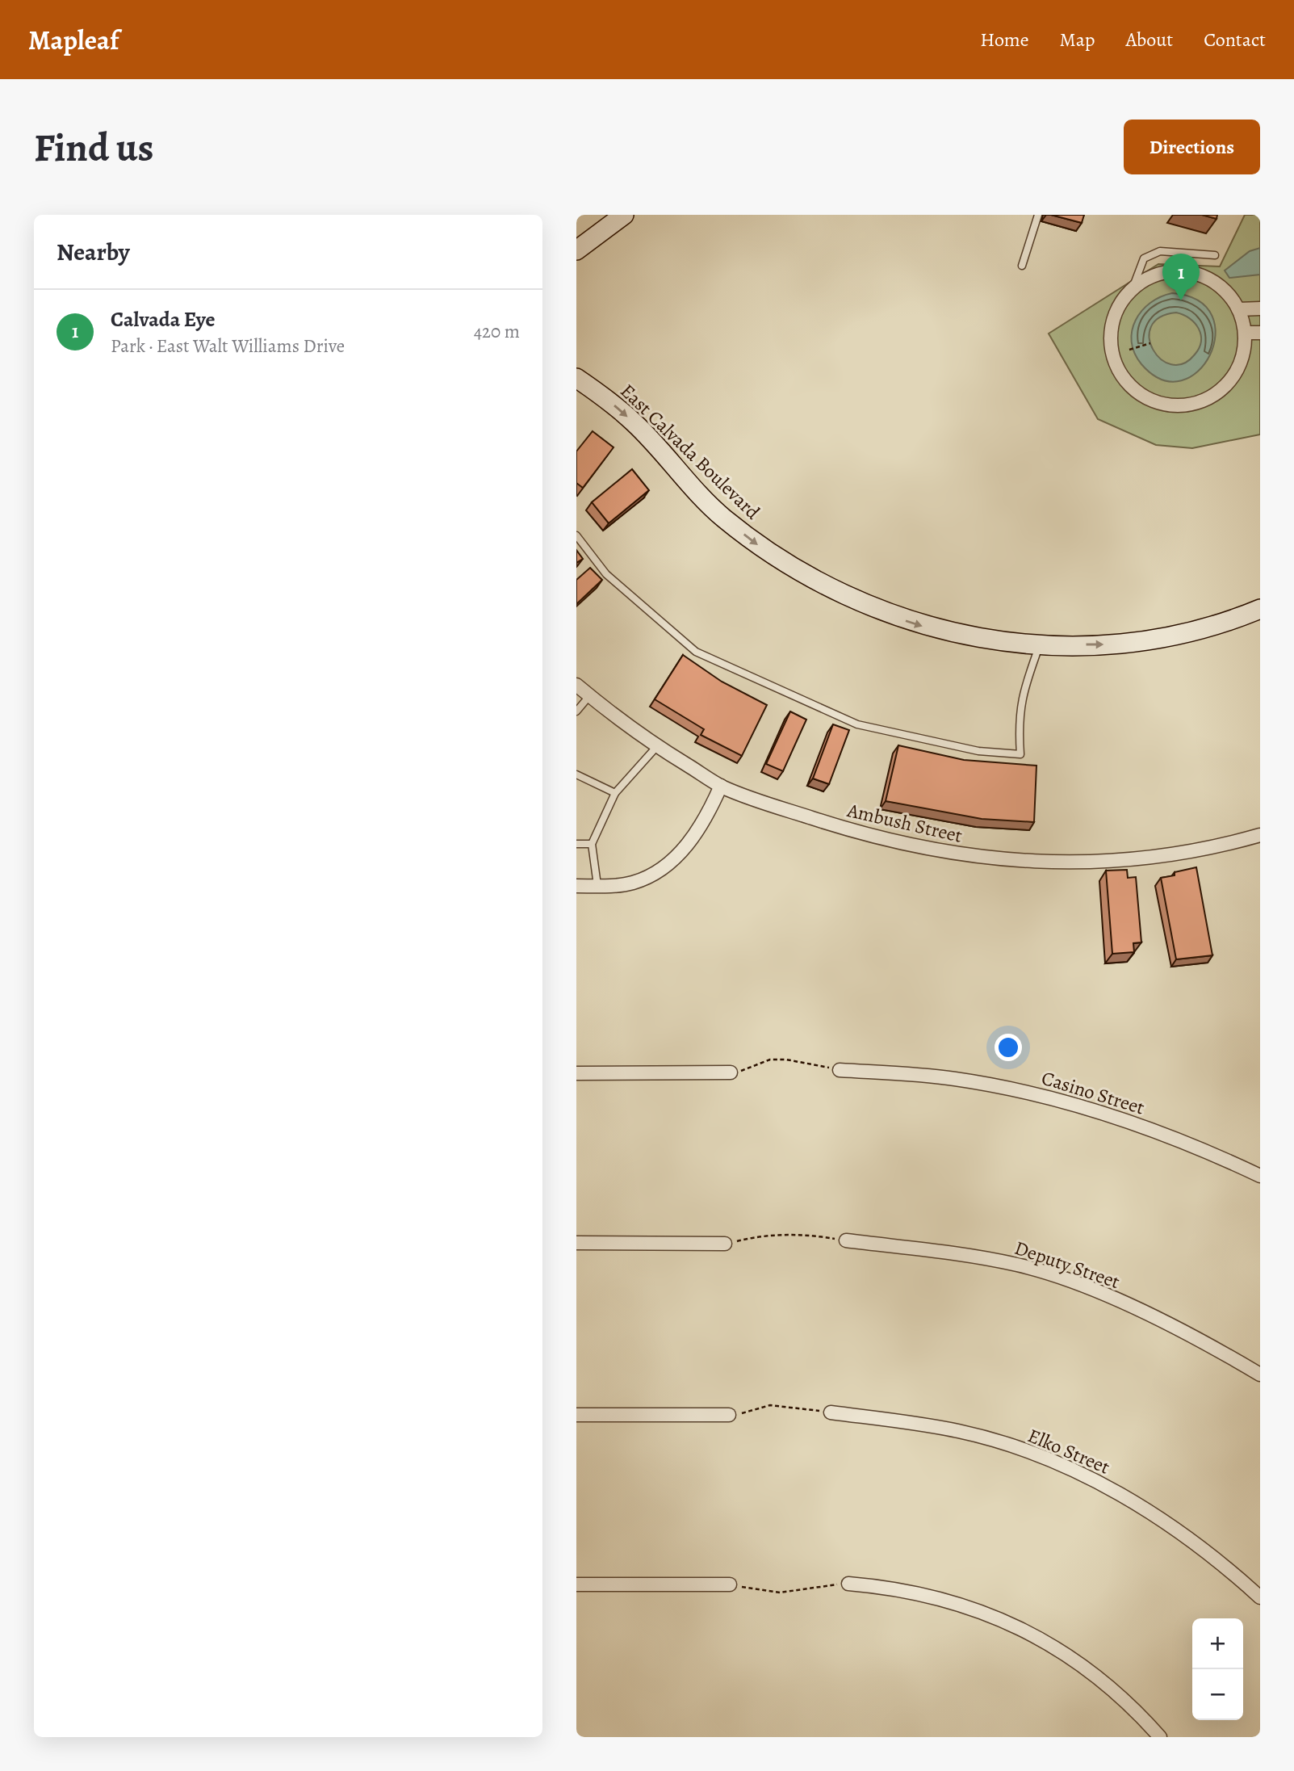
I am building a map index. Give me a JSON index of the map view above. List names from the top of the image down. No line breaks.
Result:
{"streets":{"main road":["East Calvada Boulevard"],"street":["Ambush Street","Casino Street","Deputy Street","Elko Street"]},"one_way":["East Calvada Boulevard"],"page":{"header":"Mapleaf","nav":["Home","Map","About","Contact"],"buttons":"Directions","title":"Find us","heading":"Nearby","pins":"1","list":[{"mark":"1","name":"Calvada Eye","note":"Park · East Walt Williams Drive","value":"420 m"}],"map_buttons":["+","−"]}}
